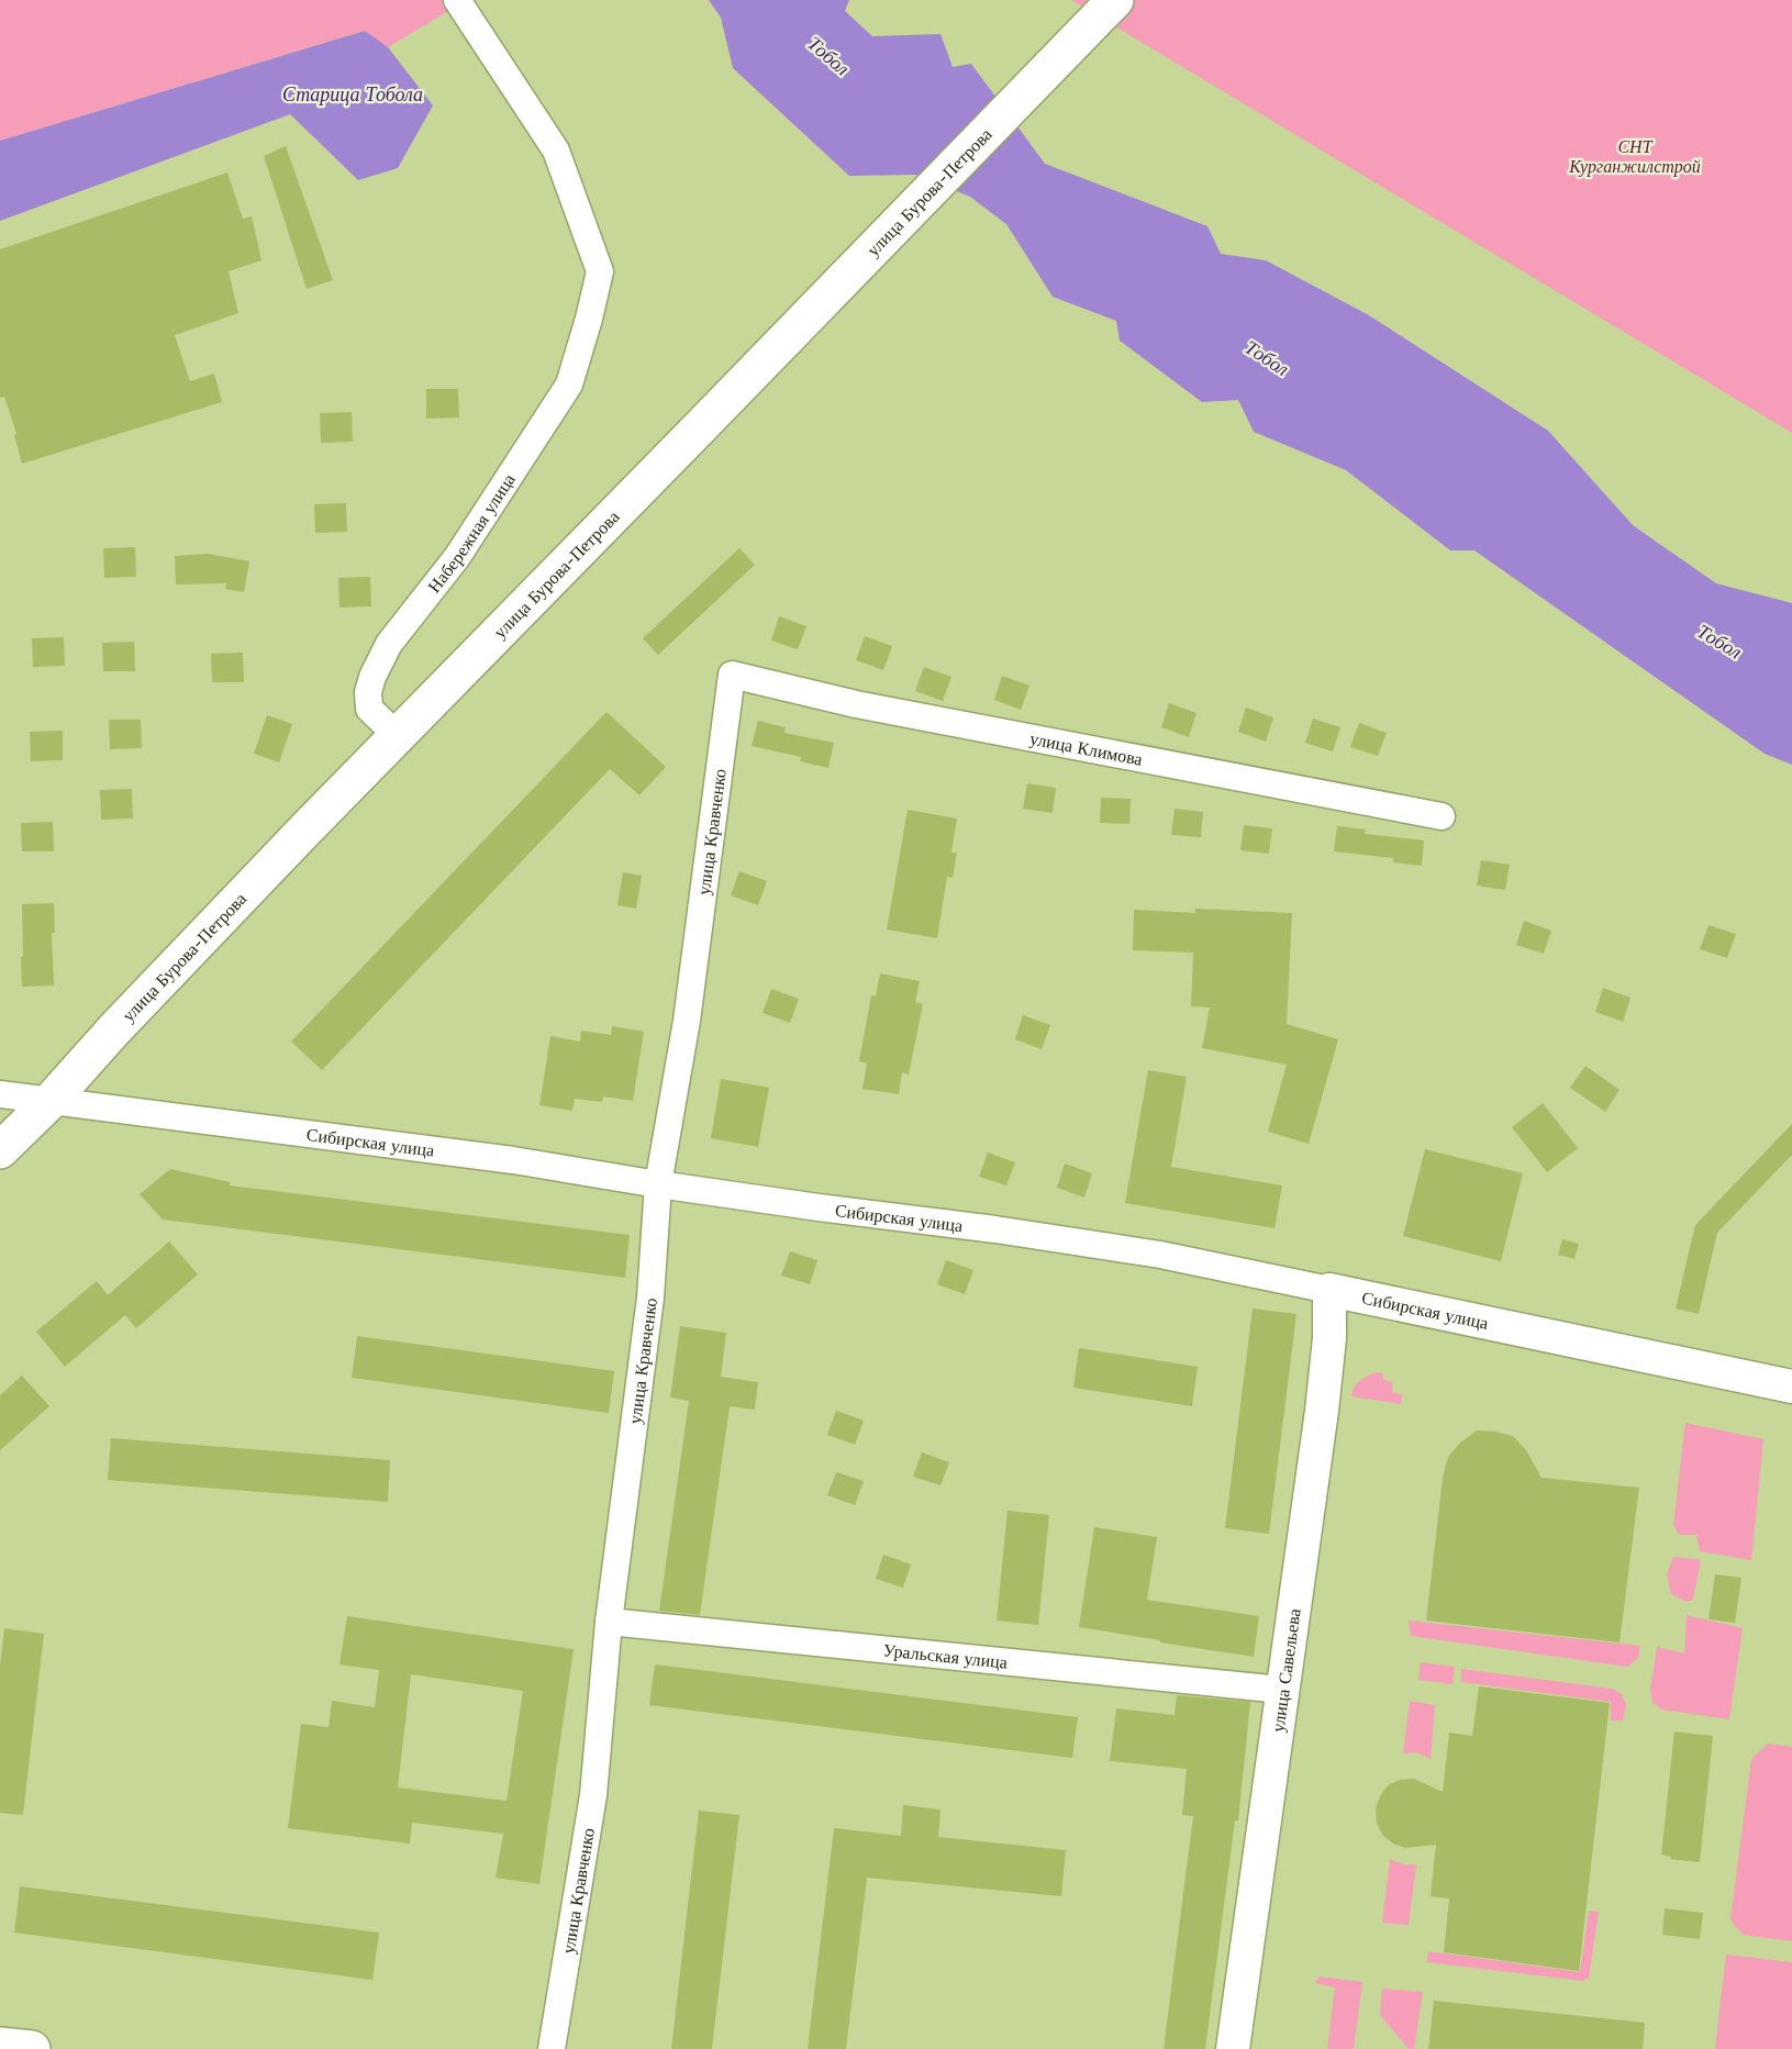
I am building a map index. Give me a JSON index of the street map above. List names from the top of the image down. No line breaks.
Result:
{"streets":{"main road":["улица Бурова-Петрова"],"street":["Набережная улица","улица Климова","улица Кравченко","Сибирская улица","Уральская улица","улица Савельева"]},"crossings":[["улица Бурова-Петрова","Набережная улица"],["улица Бурова-Петрова","Сибирская улица"],["улица Климова","улица Кравченко"],["улица Кравченко","Сибирская улица"],["улица Кравченко","Уральская улица"],["Сибирская улица","улица Савельева"],["Уральская улица","улица Савельева"]],"water":["Тобол","Старица Тобола"],"parks":["СНТ Курганжилстрой"]}
